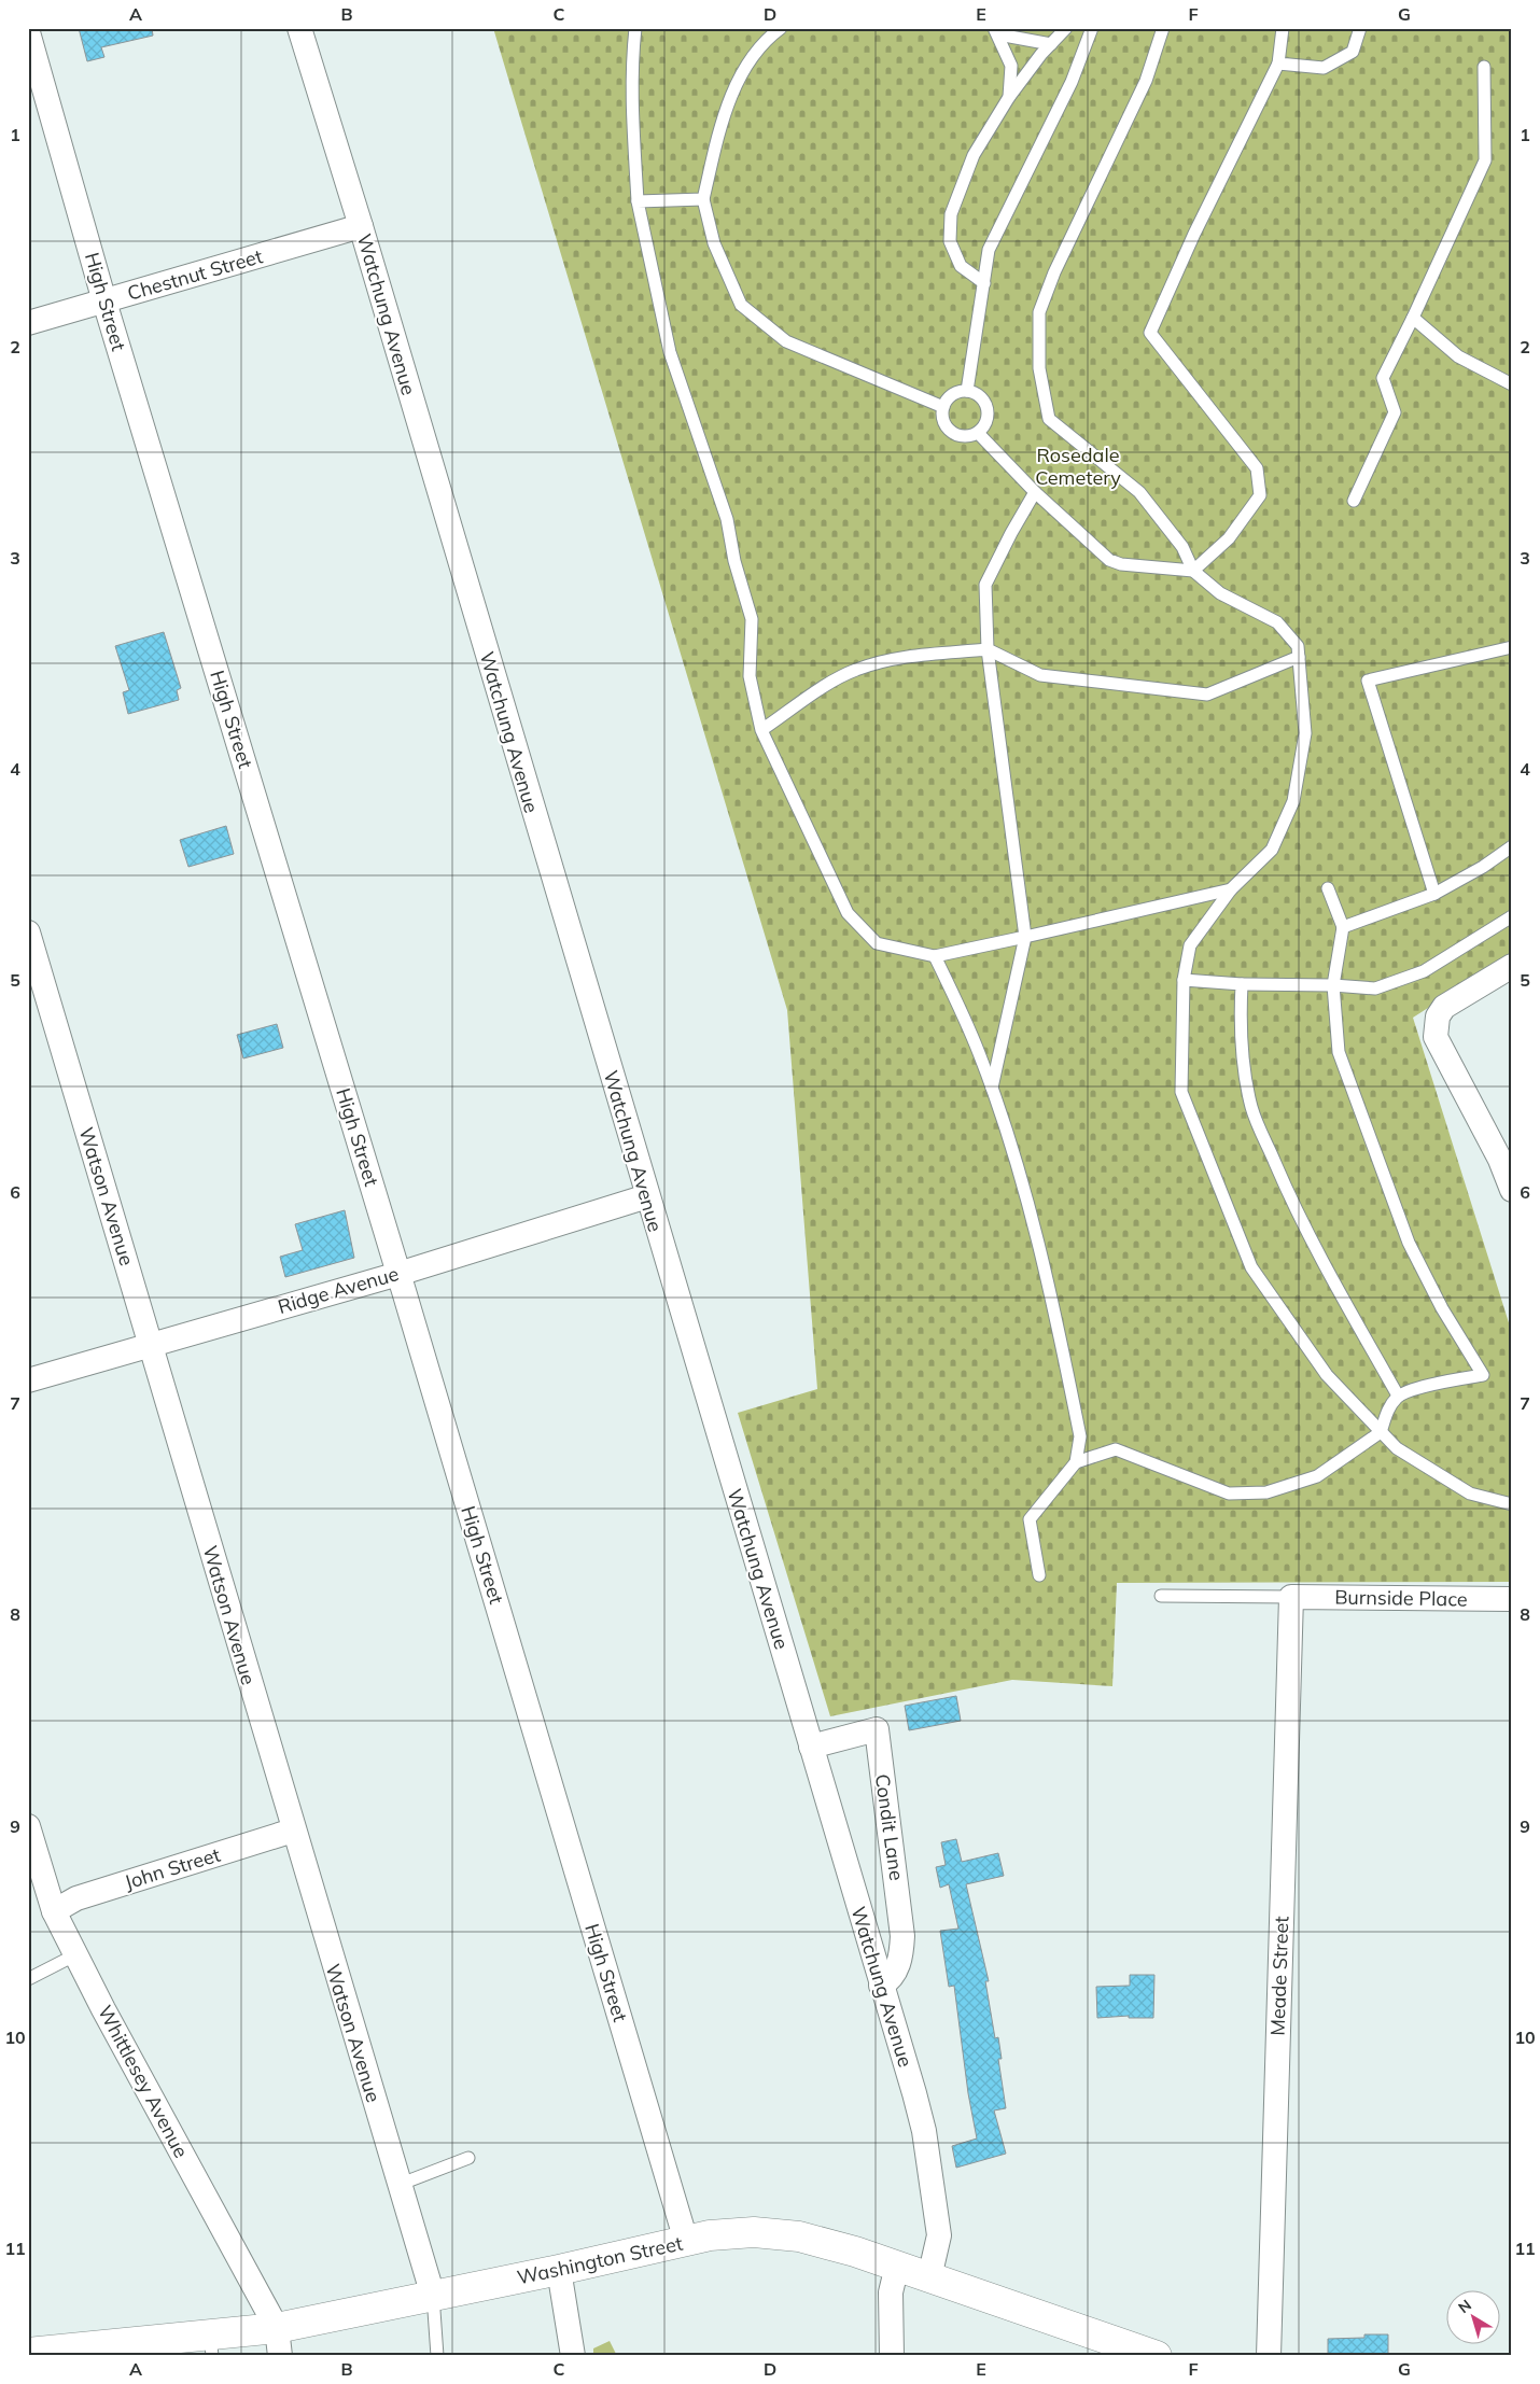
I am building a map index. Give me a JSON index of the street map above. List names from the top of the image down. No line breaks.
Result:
{"streets":{"main road":["Washington Street"],"street":["Chestnut Street","High Street","Watchung Avenue","Watson Avenue","Ridge Avenue","Burnside Place","Condit Lane","John Street","Meade Street","Whittlesey Avenue"]},"crossings":[["Chestnut Street","High Street"],["Chestnut Street","Watchung Avenue"],["High Street","Ridge Avenue"],["High Street","Washington Street"],["Watchung Avenue","Ridge Avenue"],["Watchung Avenue","Condit Lane"],["Watchung Avenue","Washington Street"],["Watson Avenue","Ridge Avenue"],["Watson Avenue","John Street"],["Watson Avenue","Washington Street"],["Burnside Place","Meade Street"],["John Street","Whittlesey Avenue"],["Whittlesey Avenue","Washington Street"]],"parks":["Rosedale Cemetery"],"north":"top left","grid":{"columns":["A","B","C","D","E","F","G"],"rows":["1","2","3","4","5","6","7","8","9","10","11"]}}
